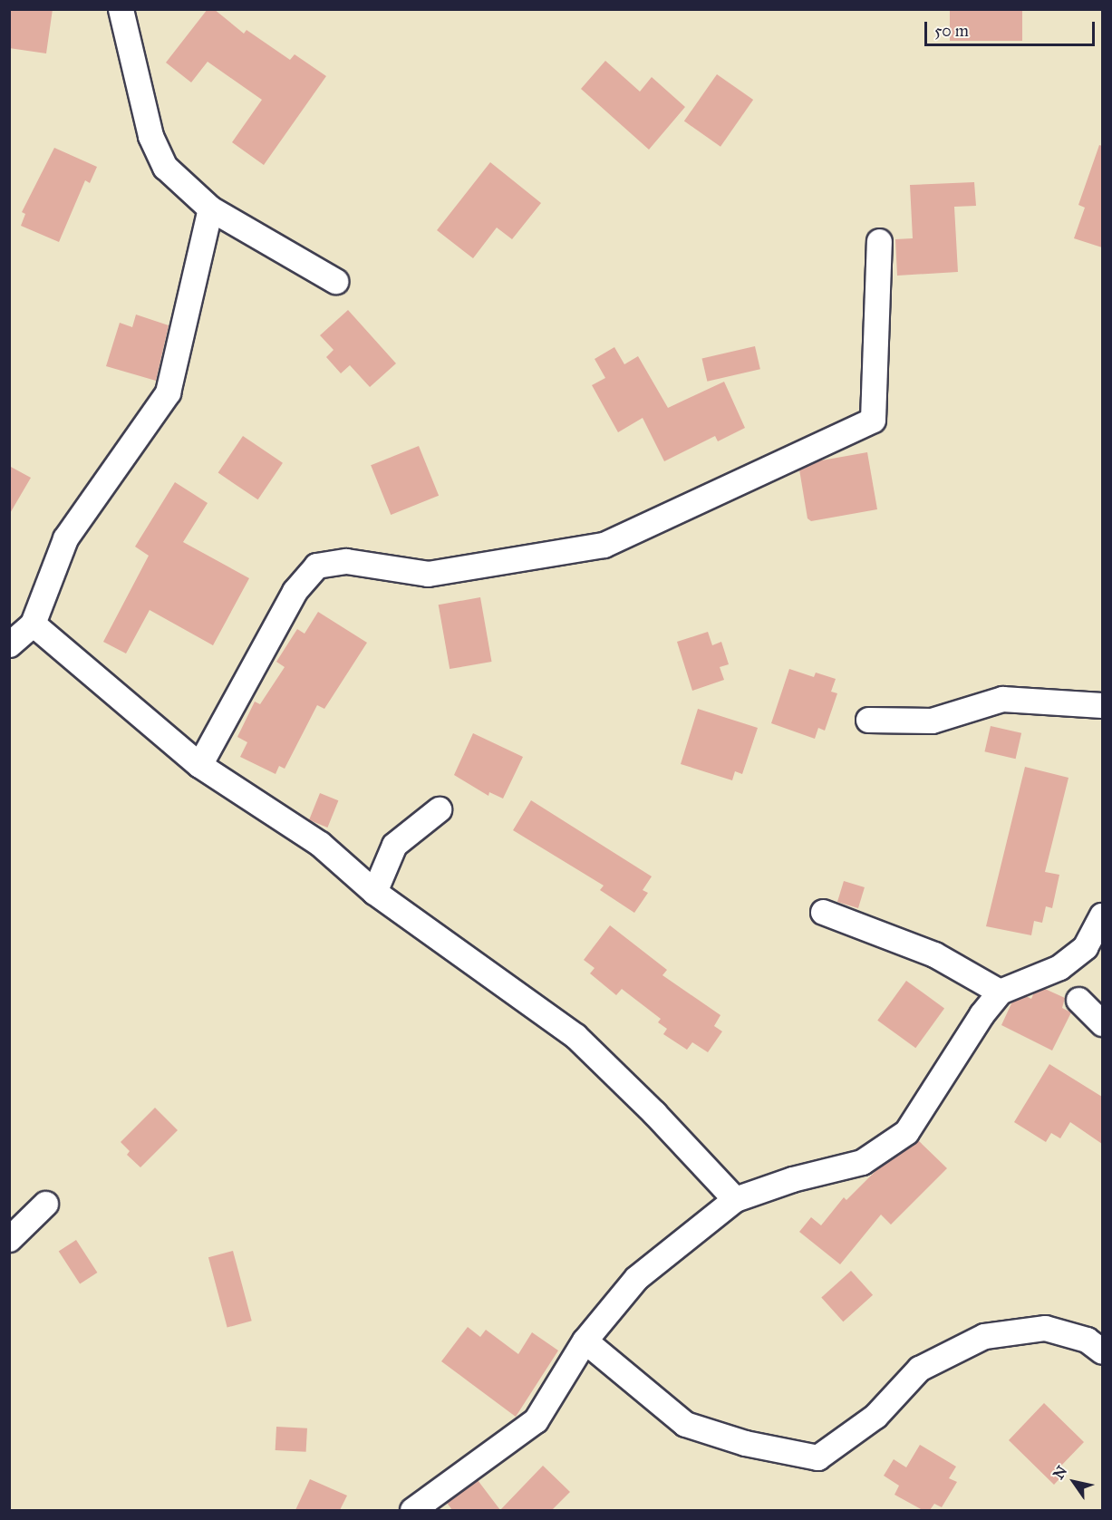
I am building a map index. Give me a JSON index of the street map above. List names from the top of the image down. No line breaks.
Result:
{"scale_bar":"50 m","north":"top left"}
